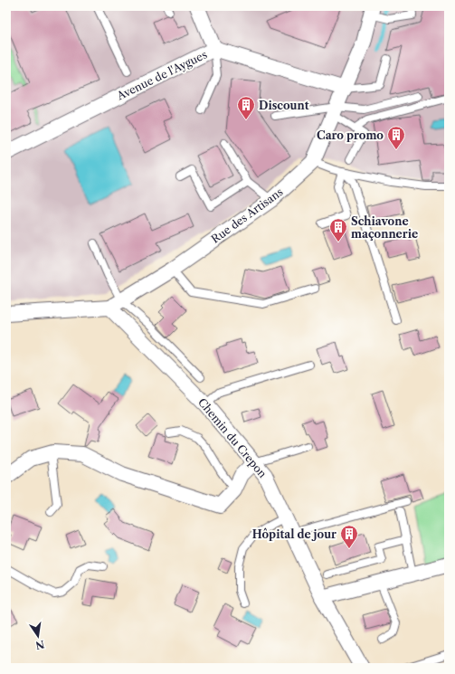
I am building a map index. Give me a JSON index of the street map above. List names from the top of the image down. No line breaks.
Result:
{"streets":{"street":["Avenue de l'Aygues","Rue des Artisans","Chemin du Crepon"]},"crossings":[["Avenue de l'Aygues","Rue des Artisans"],["Rue des Artisans","Chemin du Crepon"]],"places":{"building":["Discount","Caro promo","Schiavone maçonnerie","Hôpital de jour"]},"north":"bottom"}
